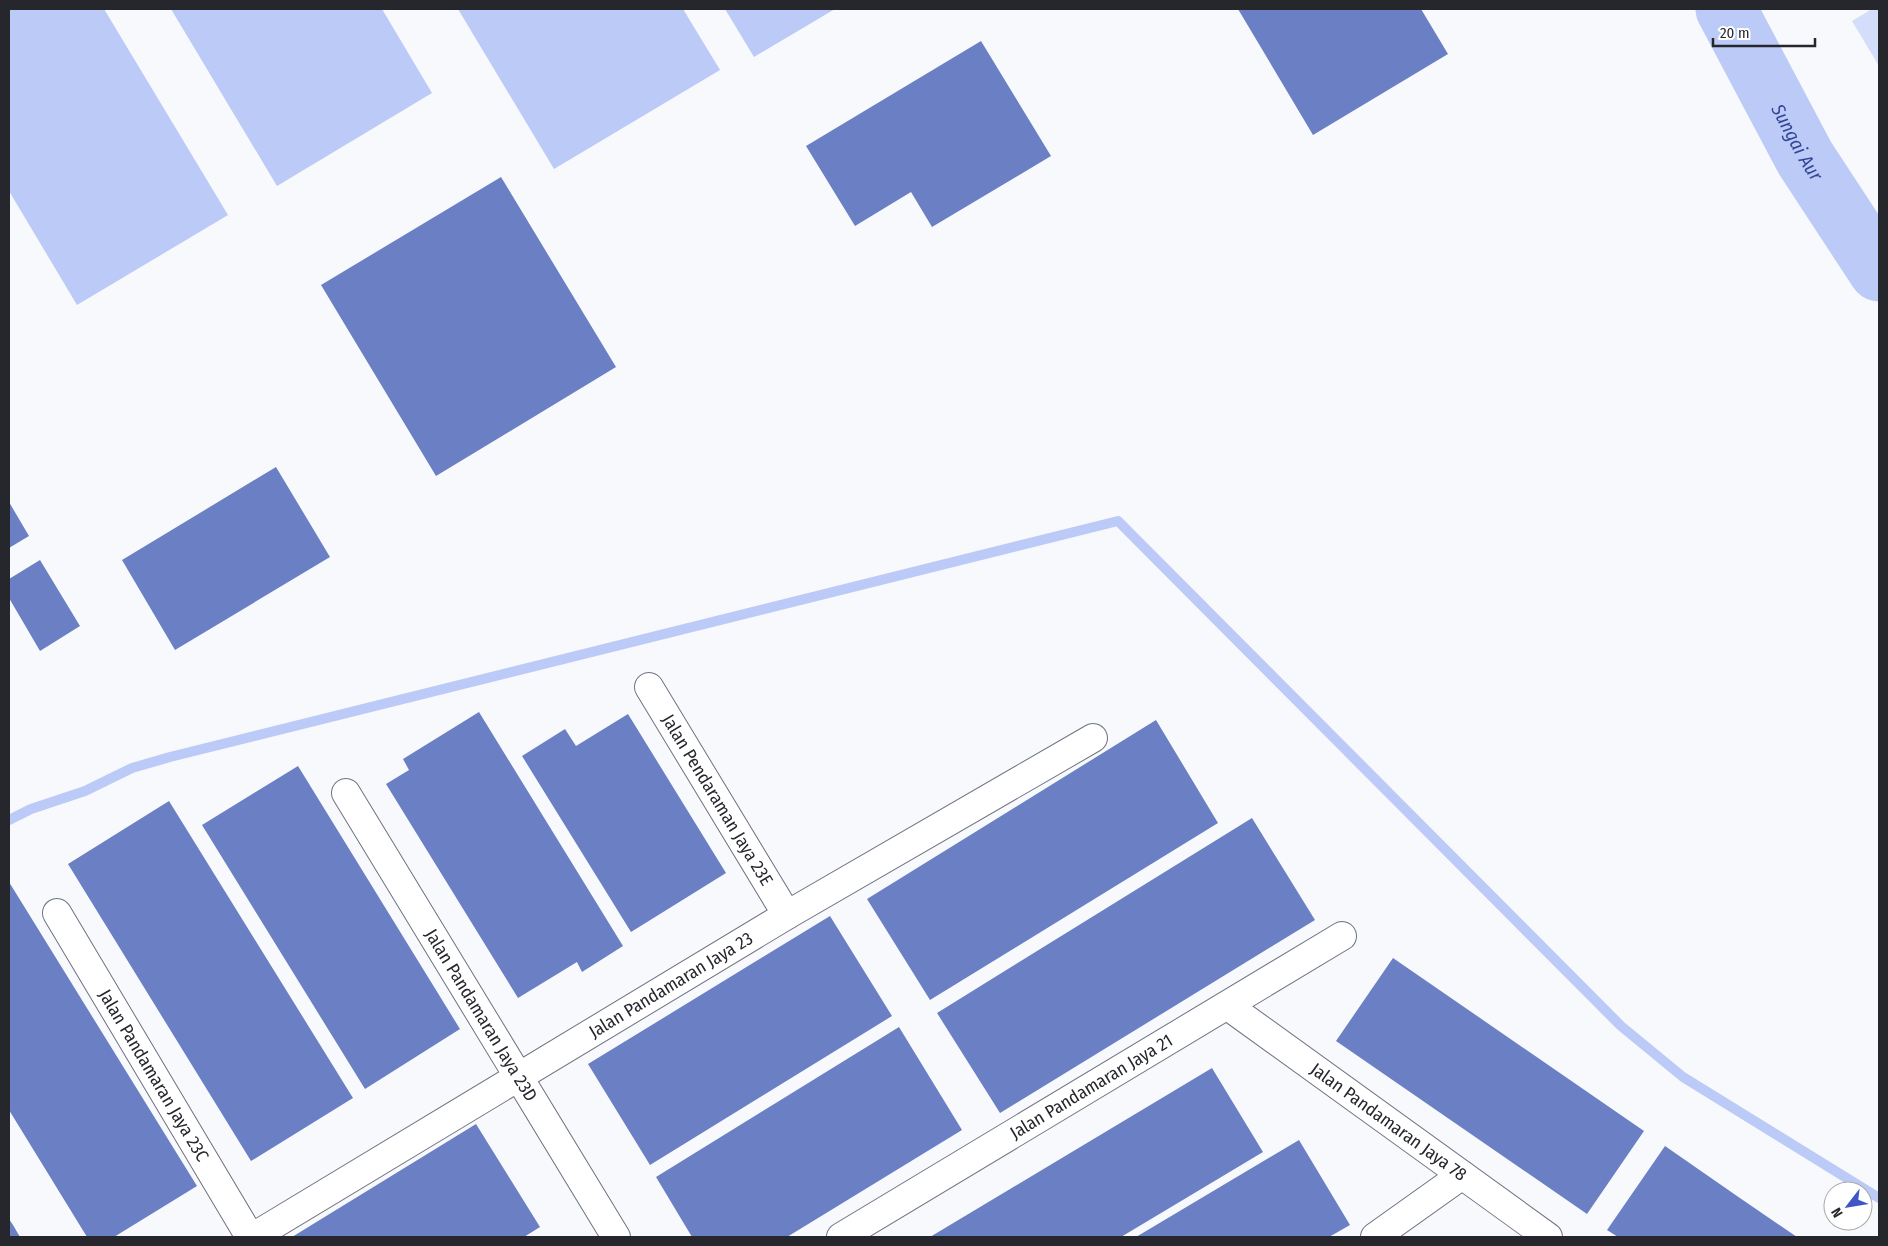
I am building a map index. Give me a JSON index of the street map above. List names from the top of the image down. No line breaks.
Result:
{"streets":{"street":["Jalan Pendaraman Jaya 23E","Jalan Pandamaran Jaya 23","Jalan Pandamaran Jaya 23D","Jalan Pandamaran Jaya 23C","Jalan Pandamaran Jaya 21","Jalan Pandamaran Jaya 78"]},"crossings":[["Jalan Pendaraman Jaya 23E","Jalan Pandamaran Jaya 23"],["Jalan Pandamaran Jaya 23","Jalan Pandamaran Jaya 23D"],["Jalan Pandamaran Jaya 23","Jalan Pandamaran Jaya 23C"],["Jalan Pandamaran Jaya 21","Jalan Pandamaran Jaya 78"]],"water":["Sungai Aur"],"scale_bar":"20 m","north":"bottom left"}
